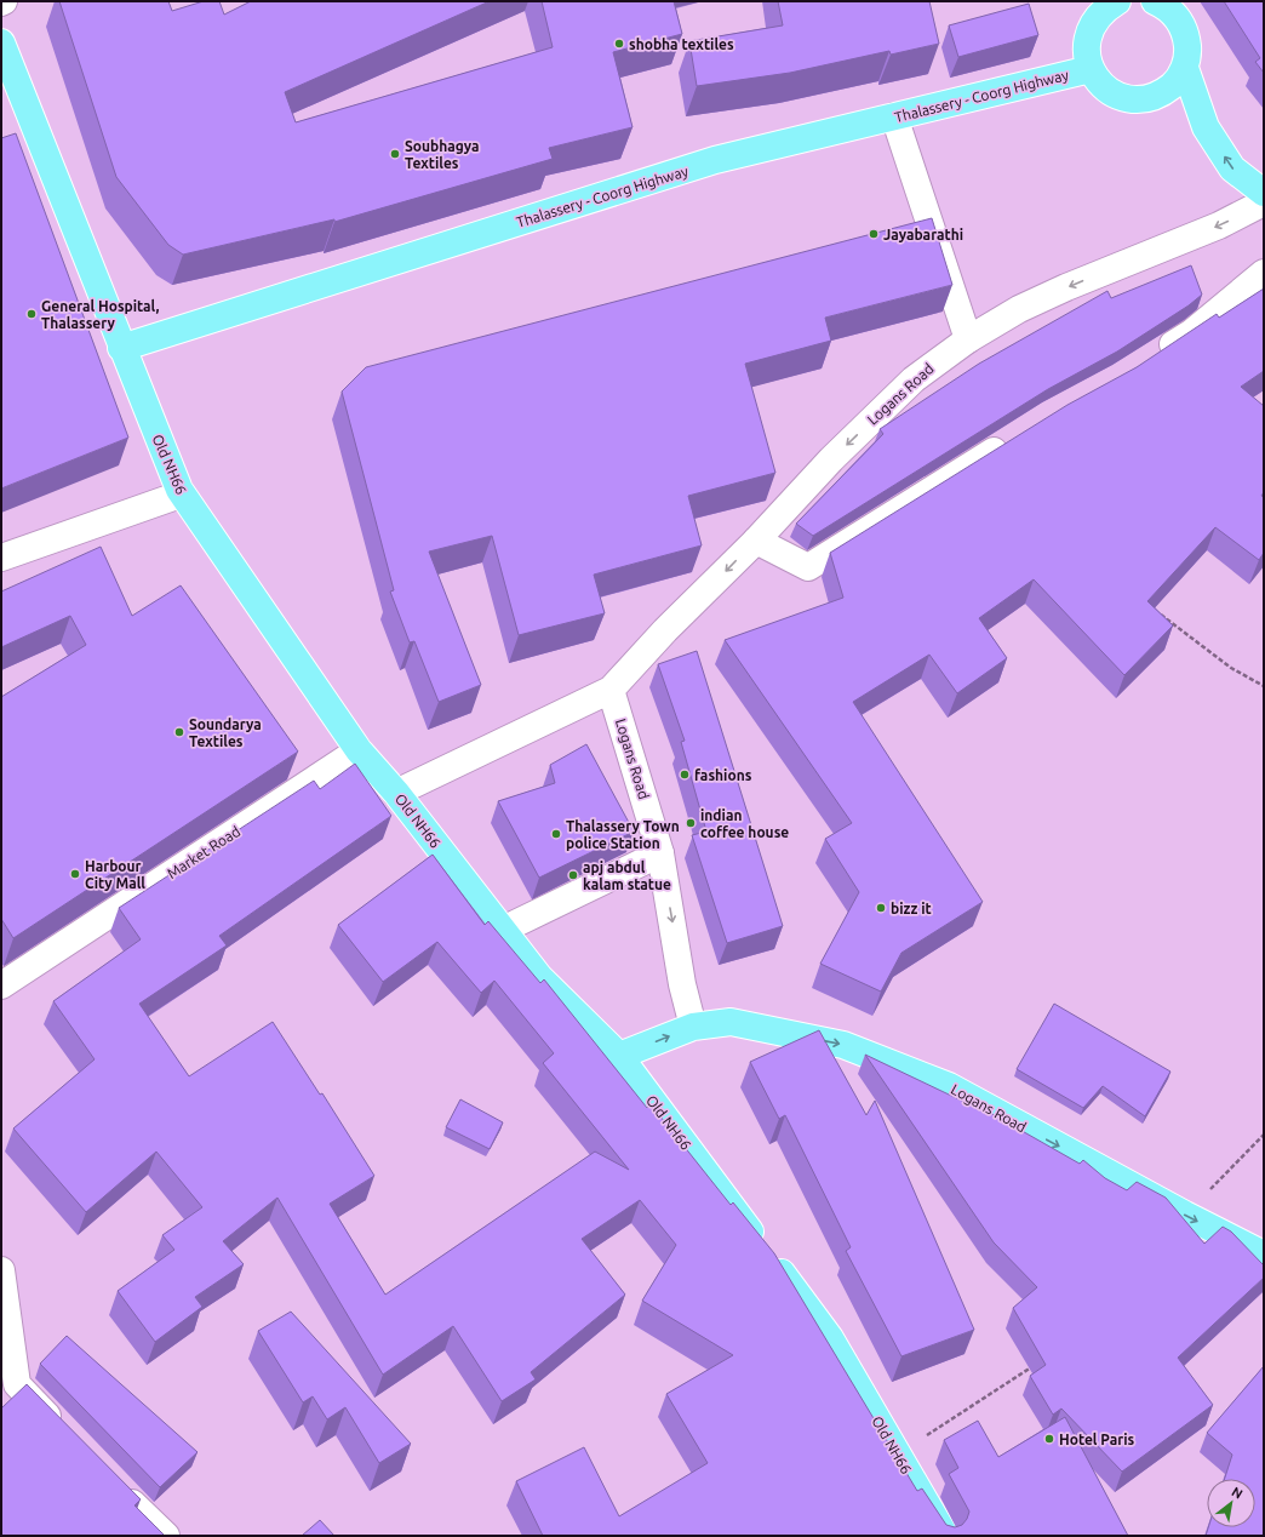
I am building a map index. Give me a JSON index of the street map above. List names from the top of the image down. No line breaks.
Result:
{"streets":{"main road":["Thalassery - Coorg Highway","Logans Road","Old NH66"],"street":["Market Road"]},"crossings":[["Thalassery - Coorg Highway","Old NH66"],["Logans Road","Old NH66"],["Old NH66","Market Road"]],"places":["shobha textiles","Soubhagya Textiles","Jayabarathi","General Hospital, Thalassery","Soundarya Textiles","fashions","indian coffee house","Thalassery Town police Station","Harbour City Mall","apj abdul kalam statue","bizz it","Hotel Paris"],"north":"top right"}
